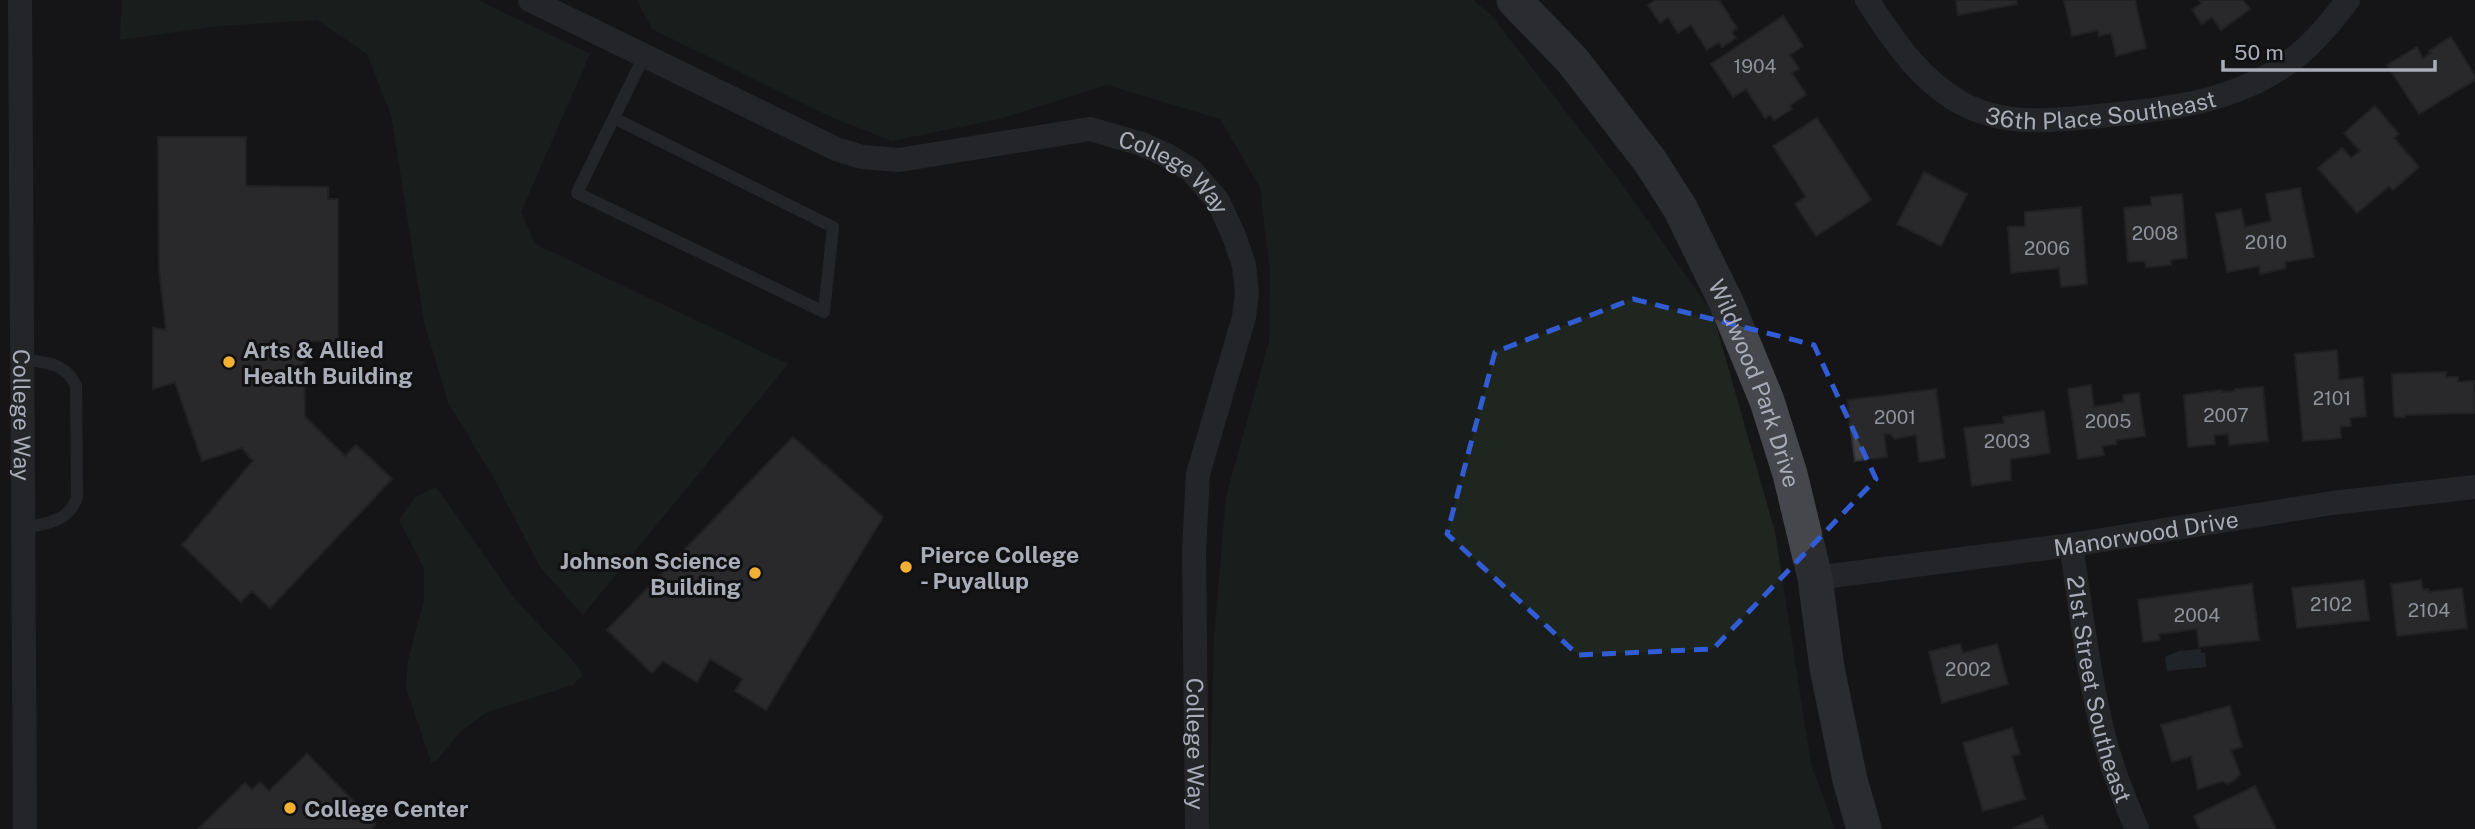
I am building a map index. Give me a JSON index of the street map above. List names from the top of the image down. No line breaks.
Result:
{"streets":{"street":["36th Place Southeast","College Way","Wildwood Park Drive","Manorwood Drive","21st Street Southeast"]},"crossings":[["Wildwood Park Drive","Manorwood Drive"],["Manorwood Drive","21st Street Southeast"]],"places":["Arts & Allied Health Building","Pierce College - Puyallup","Johnson Science Building","College Center"],"house_numbers":["1904","2008","2010","2006","2101","2007","2001","2005","2003","2102","2104","2004","2002"],"scale_bar":"50 m"}
